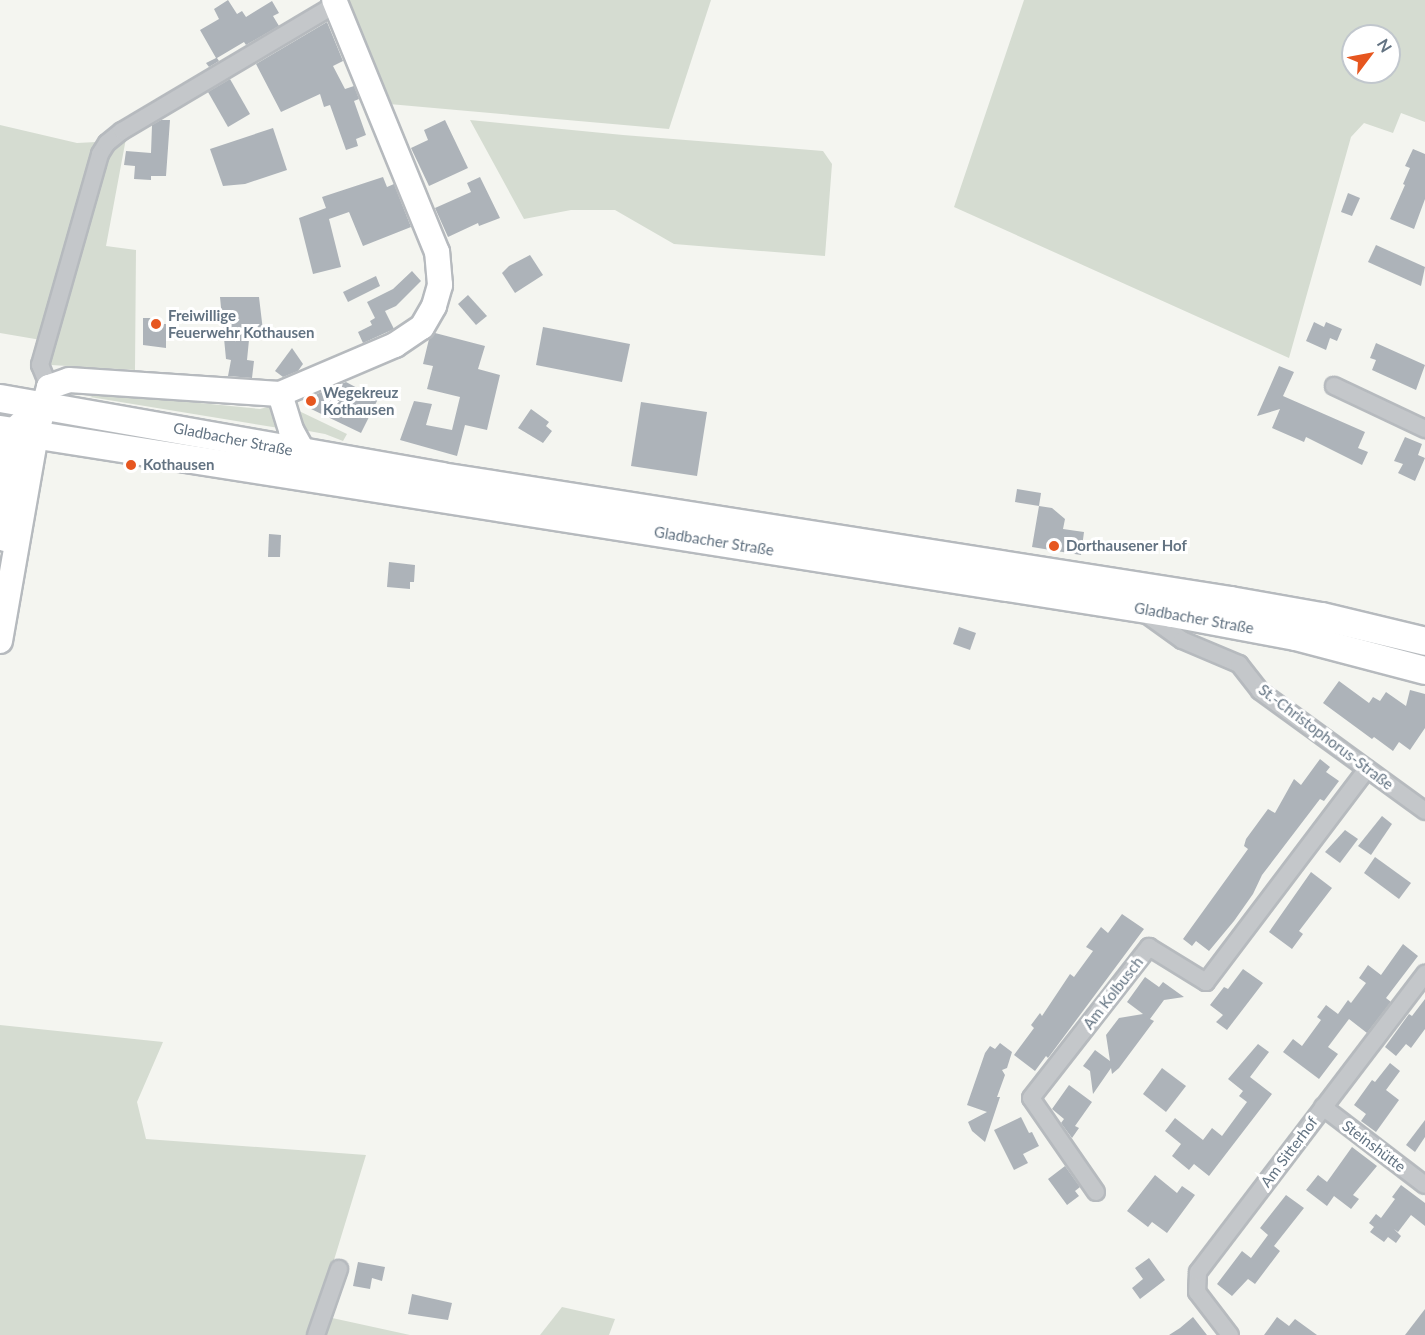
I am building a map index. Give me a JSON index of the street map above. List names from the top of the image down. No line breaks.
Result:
{"streets":{"main road":["Gladbacher Straße"],"street":["St.-Christophorus-Straße","Am Kolbusch","Steinshütte","Am Sitterhof"]},"crossings":[["Gladbacher Straße","St.-Christophorus-Straße"],["St.-Christophorus-Straße","Am Kolbusch"],["Steinshütte","Am Sitterhof"]],"places":["Freiwillige Feuerwehr Kothausen","Wegekreuz Kothausen","Kothausen","Dorthausener Hof"],"north":"top right"}
